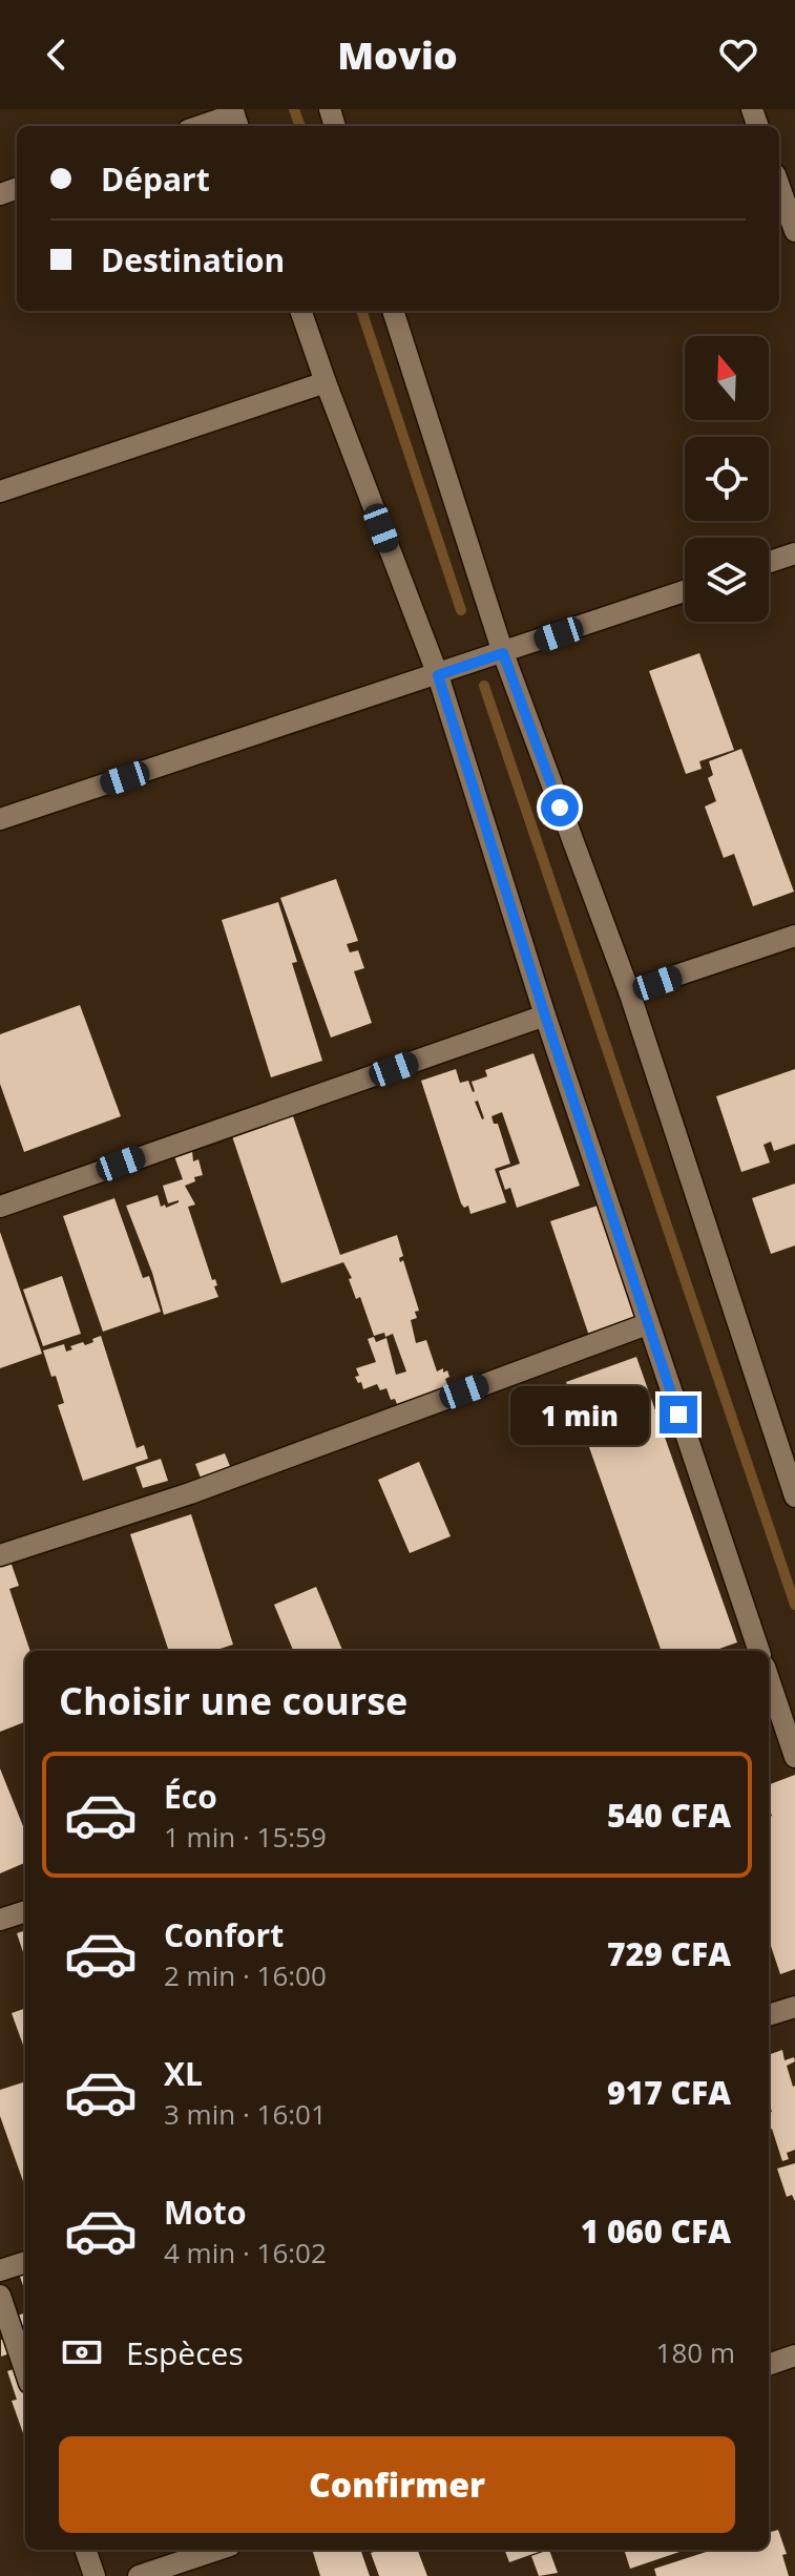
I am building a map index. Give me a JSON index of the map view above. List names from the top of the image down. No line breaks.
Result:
{"north":"top","page":{"header":"Movio","banner":["Départ","Destination"],"bubble":"1 min","heading":"Choisir une course","list":[{"name":"Éco","note":"1 min · 15:59","value":"540 CFA"},{"name":"Confort","note":"2 min · 16:00","value":"729 CFA"},{"name":"XL","note":"3 min · 16:01","value":"917 CFA"},{"name":"Moto","note":"4 min · 16:02","value":"1 060 CFA"}],"pay":["Espèces","180 m"],"buttons":"Confirmer"}}
